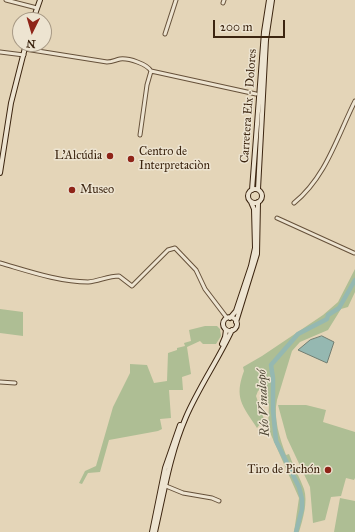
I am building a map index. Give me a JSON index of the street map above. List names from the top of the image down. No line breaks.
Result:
{"streets":{"main road":["Carretera Elx - Dolores"]},"water":["Río Vinalopó"],"places":["L'Alcúdia","Centro de Interpretaciòn","Museo","Tiro de Pichón"],"scale_bar":"200 m","north":"bottom"}
